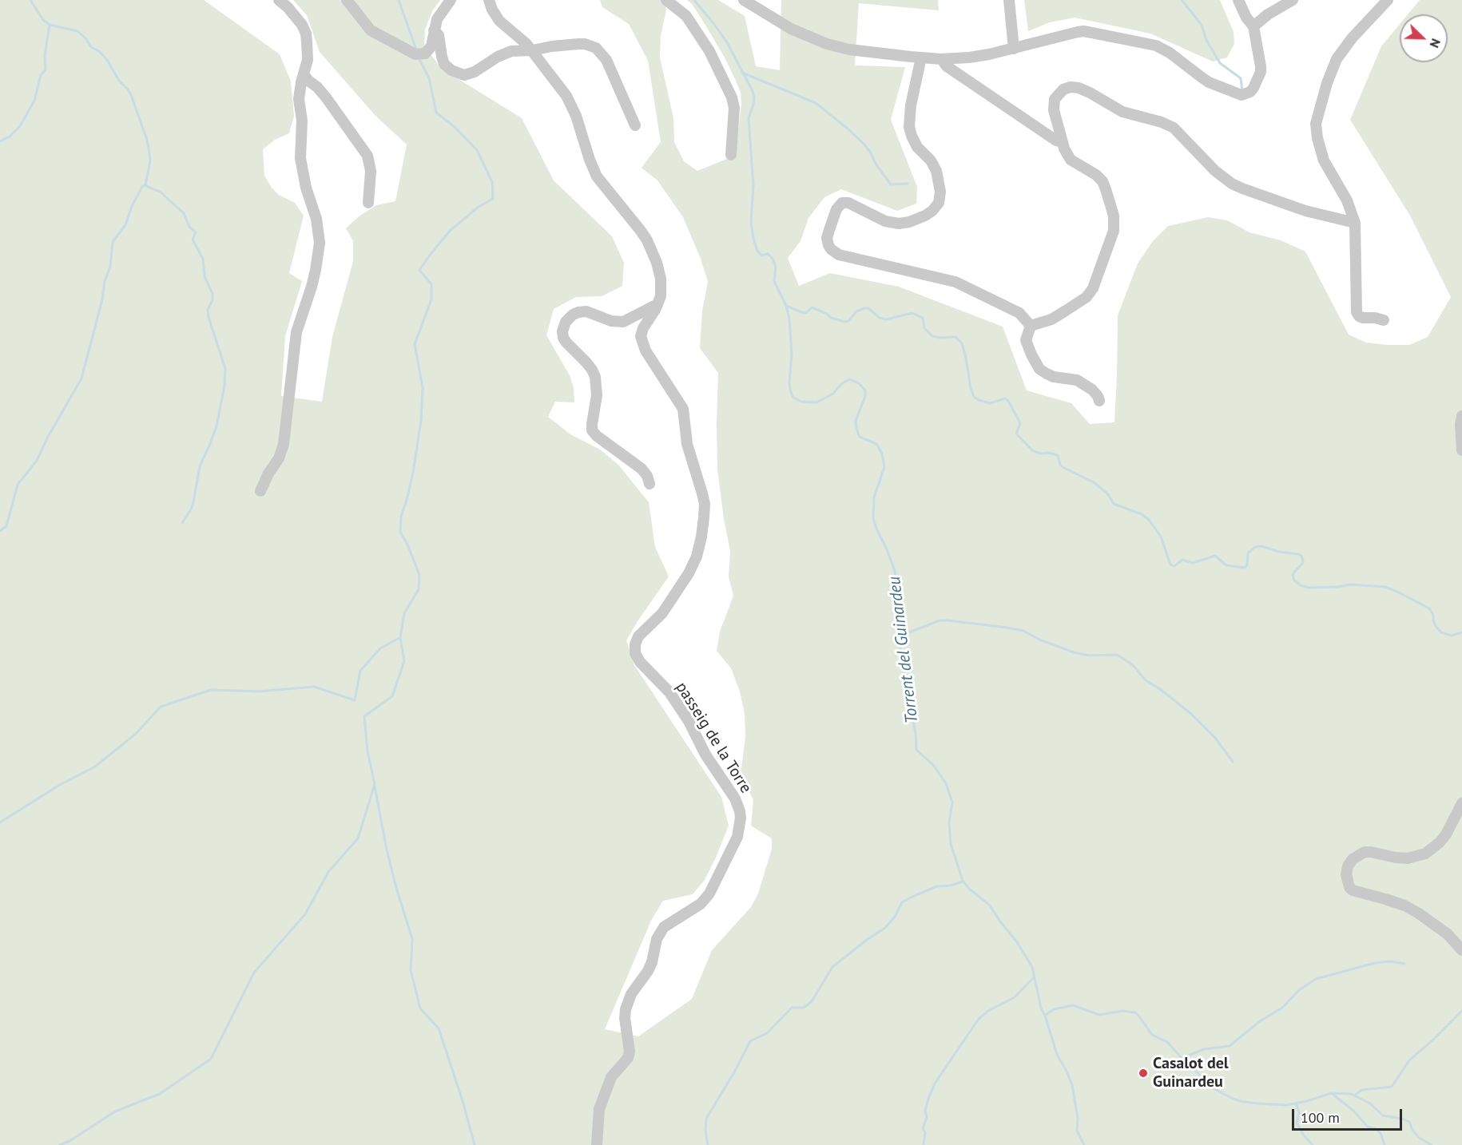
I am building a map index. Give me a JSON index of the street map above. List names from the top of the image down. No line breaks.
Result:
{"streets":{"street":["passeig de la Torre"]},"water":["Torrent del Guinardeu"],"places":["Casalot del Guinardeu"],"scale_bar":"100 m","north":"bottom right"}
